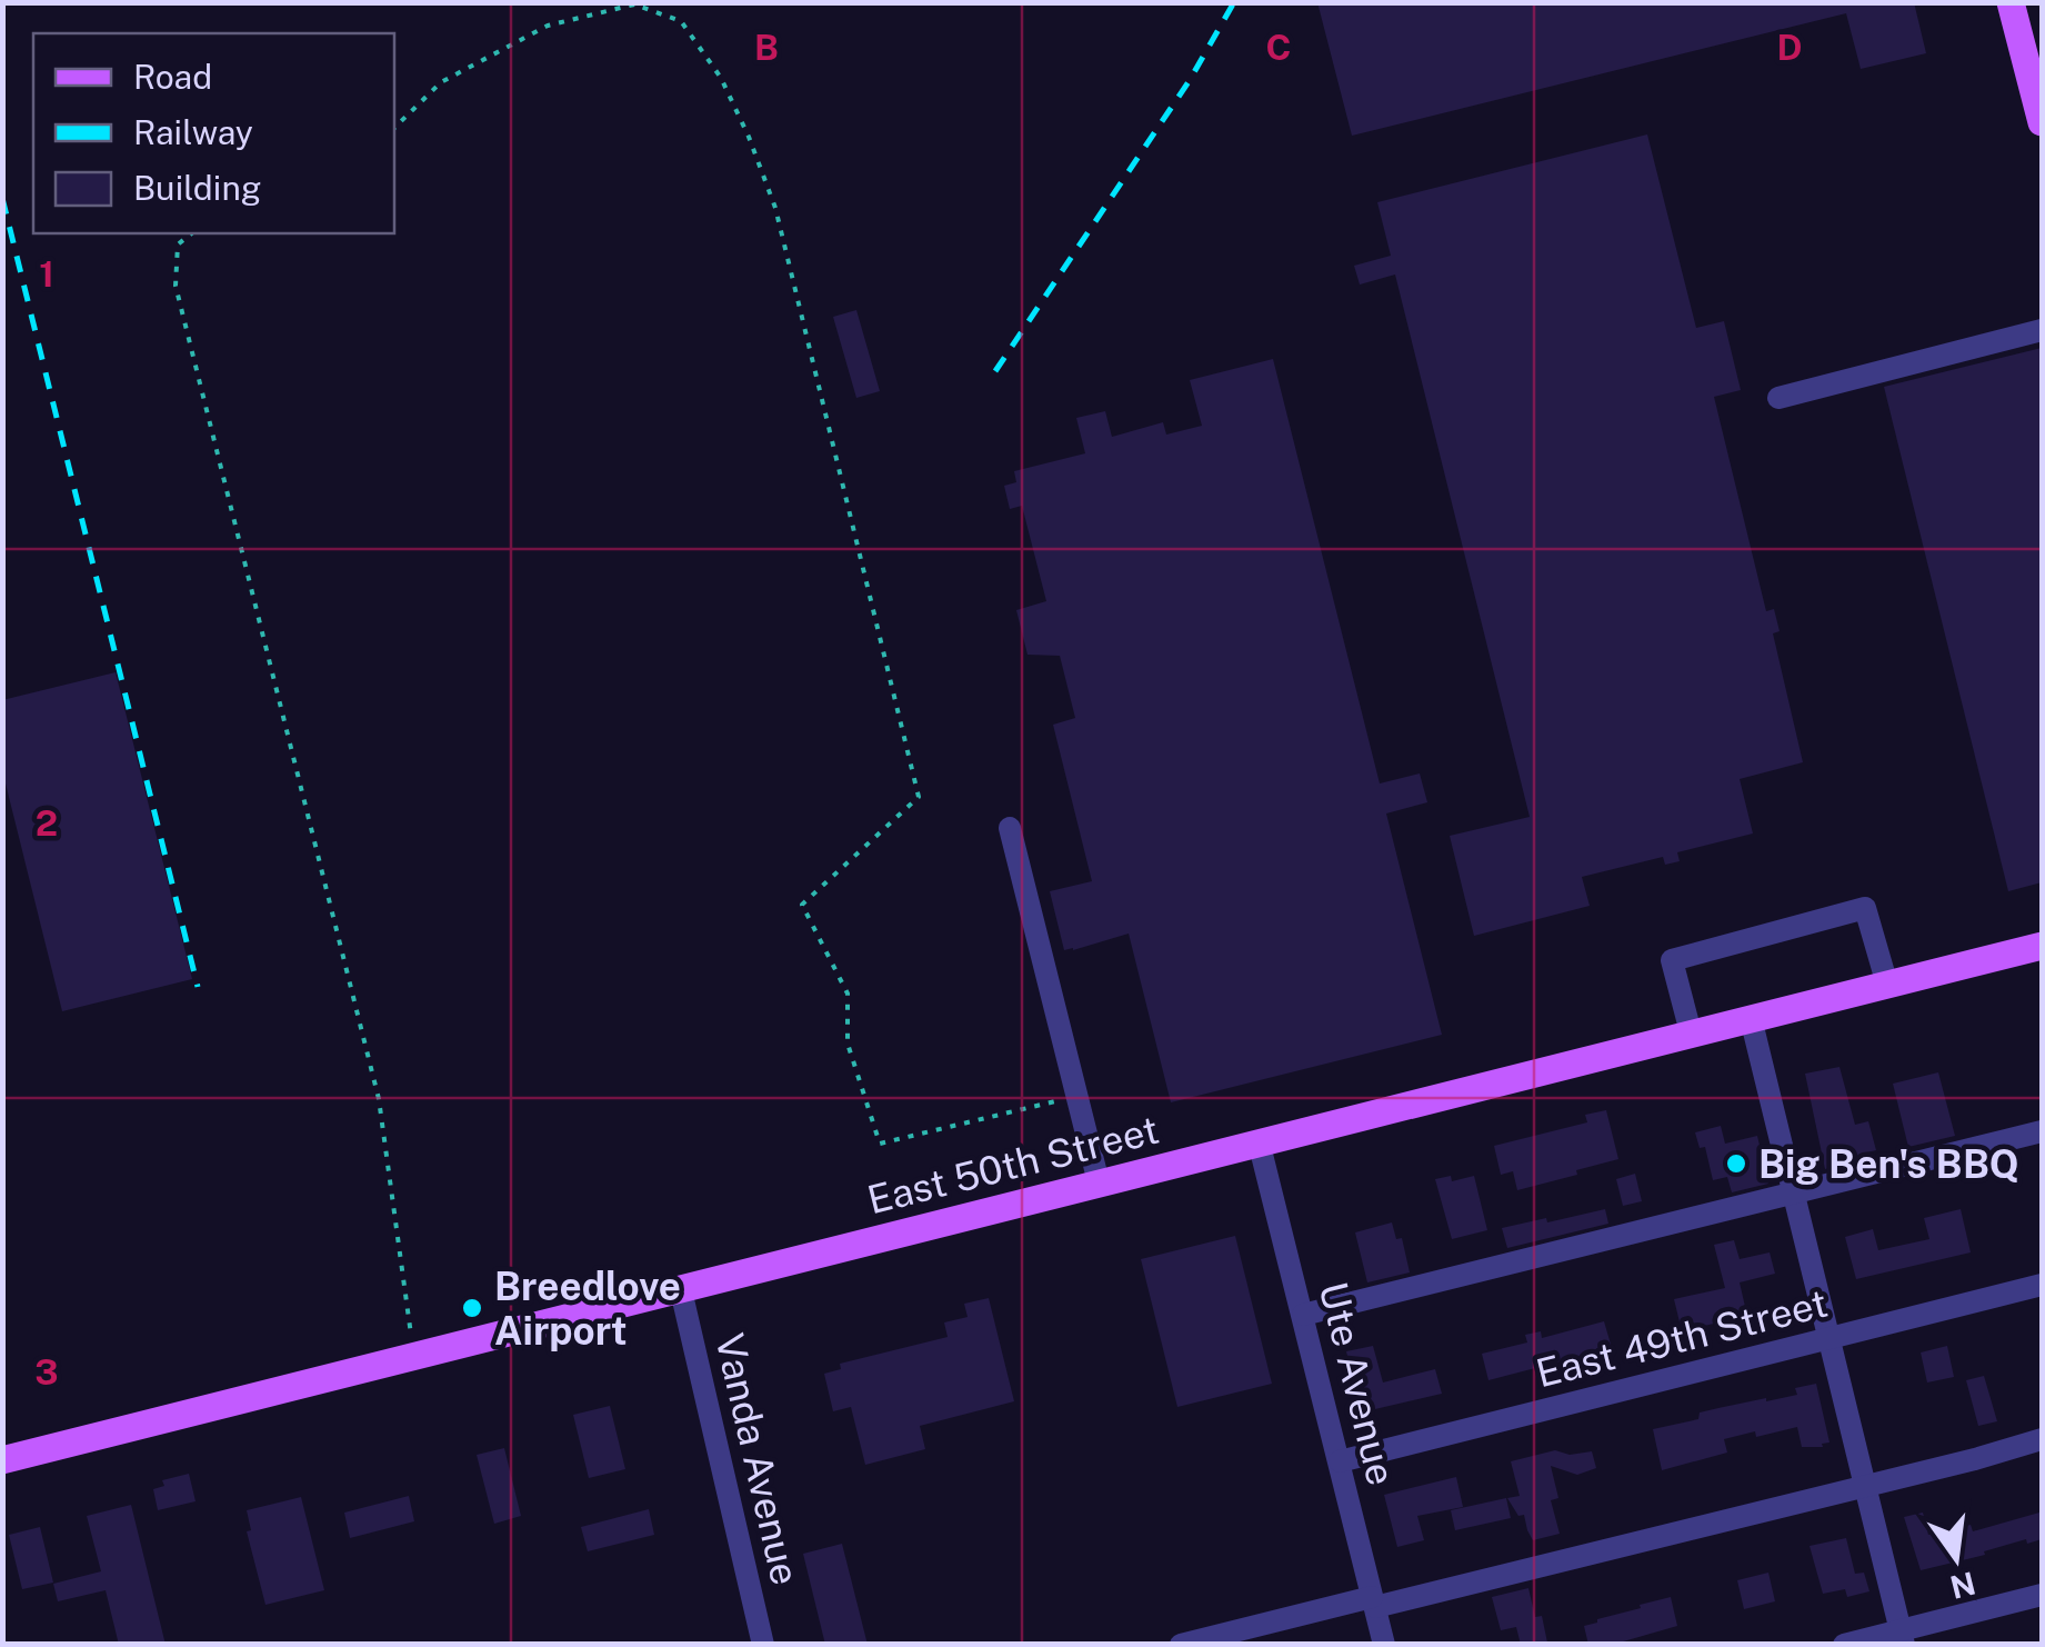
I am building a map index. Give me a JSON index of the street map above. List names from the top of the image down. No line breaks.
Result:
{"streets":{"main road":["East 50th Street"],"street":["East 49th Street","Ute Avenue","Vanda Avenue"]},"crossings":[["East 50th Street","Ute Avenue"],["East 50th Street","Vanda Avenue"],["East 49th Street","Ute Avenue"]],"places":["Big Ben's BBQ","Breedlove Airport"],"legend":["Road","Railway","Building"],"north":"bottom","grid":{"columns":["B","C","D"],"rows":["1","2","3"]}}
